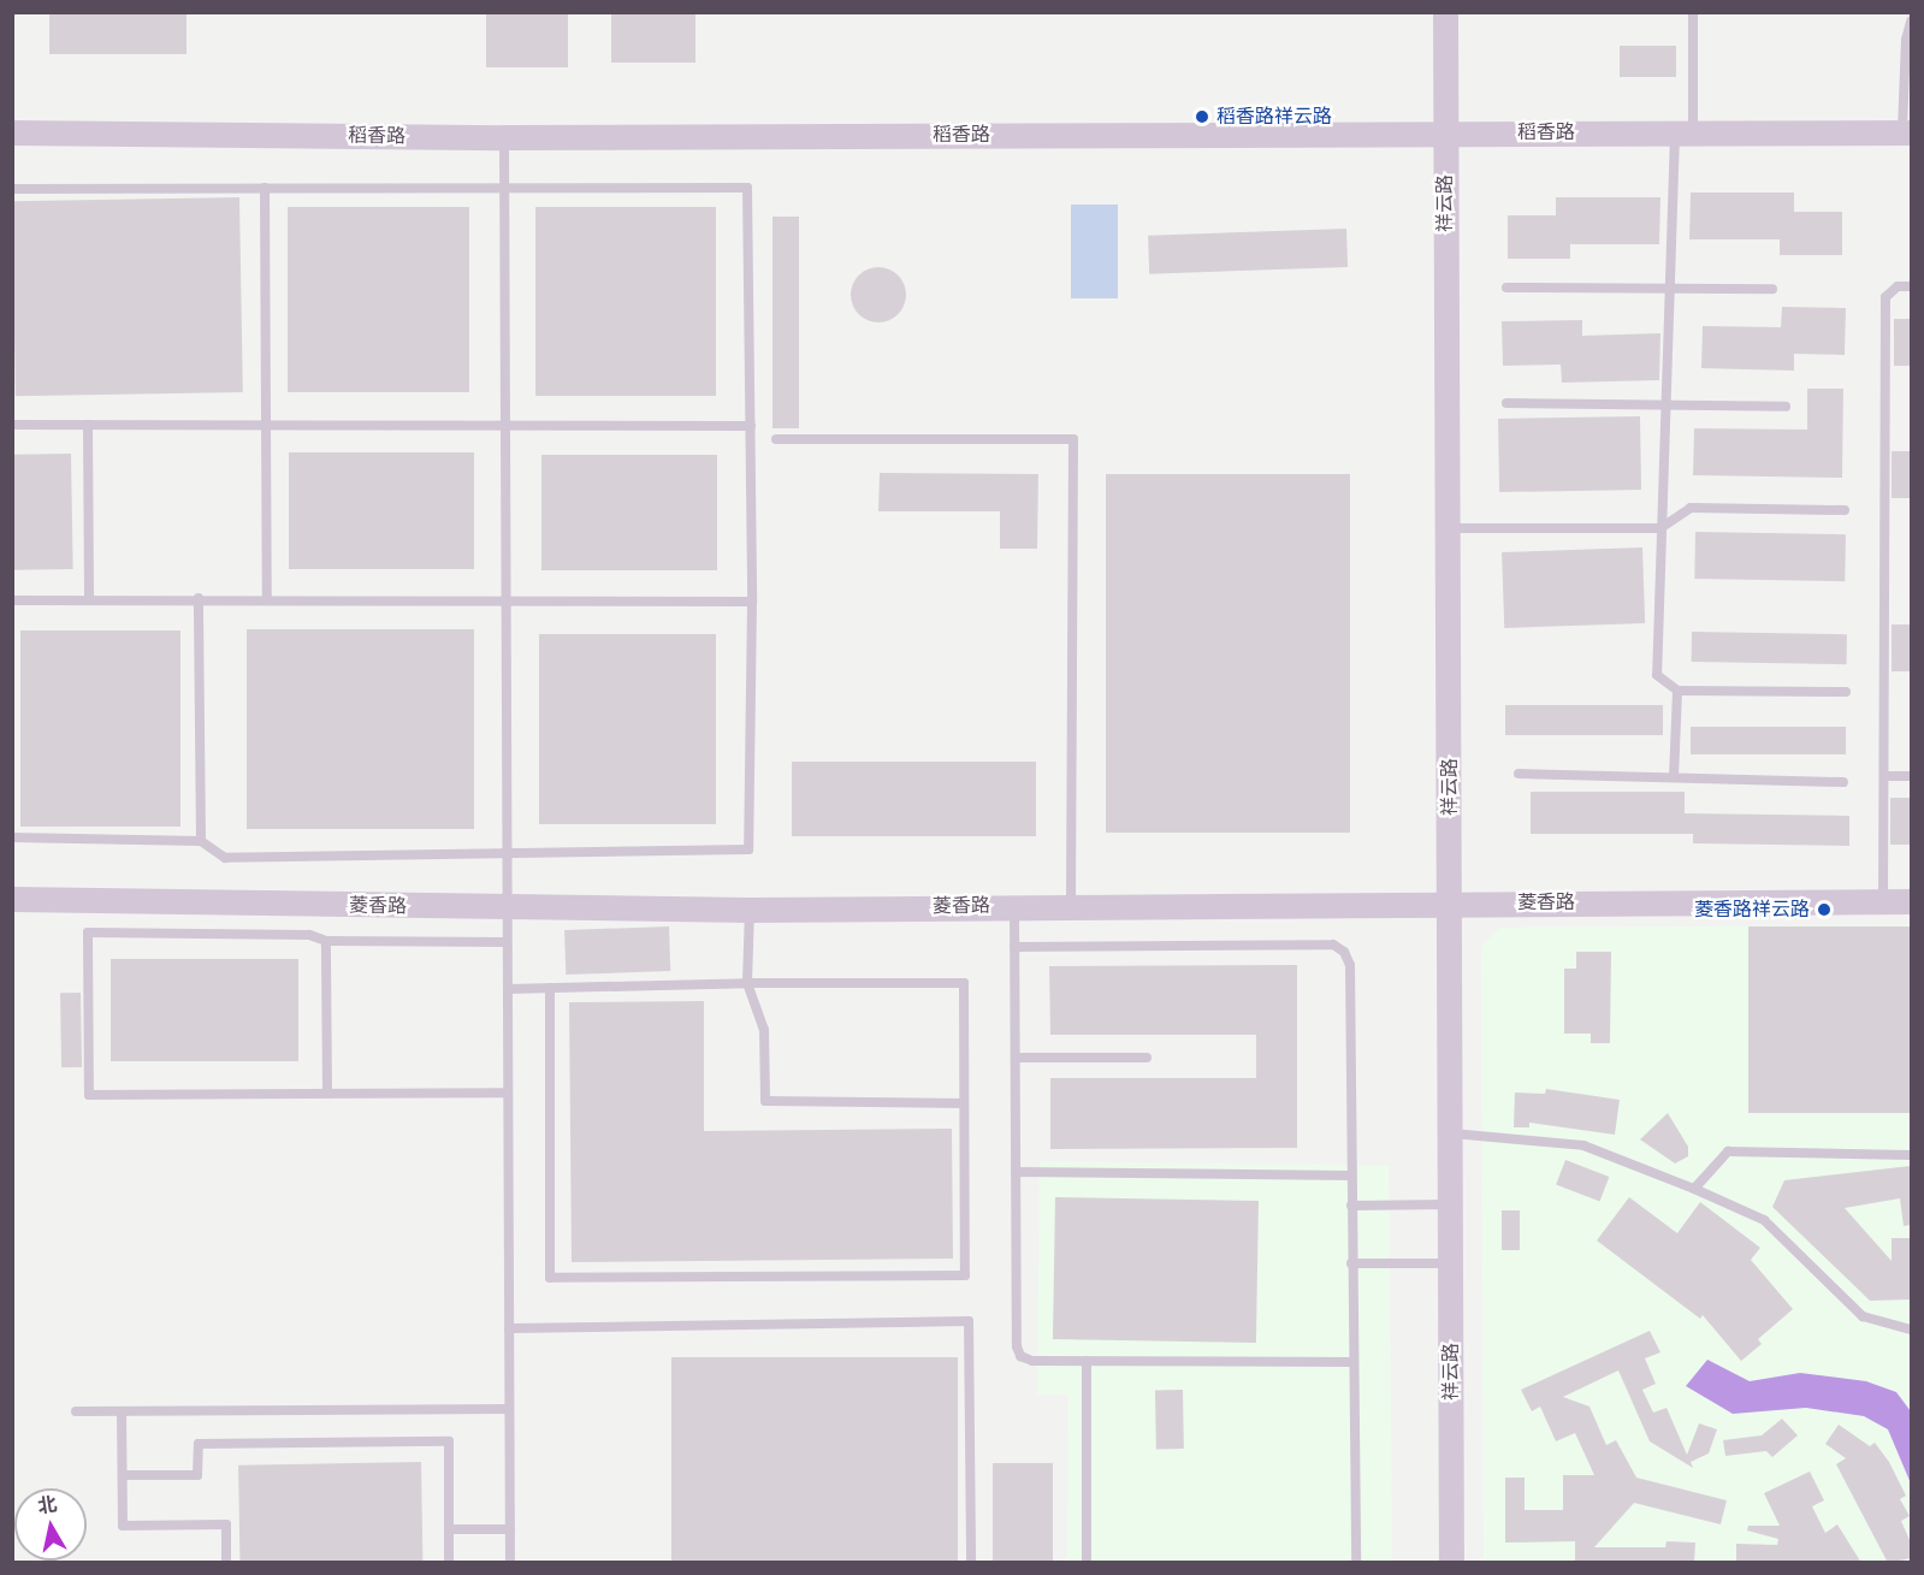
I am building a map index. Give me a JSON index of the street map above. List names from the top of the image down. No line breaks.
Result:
{"streets":{"street":["稻香路","祥云路","菱香路"]},"crossings":[["稻香路","祥云路"],["祥云路","菱香路"]],"places":["稻香路祥云路","菱香路祥云路"],"north":"top"}
